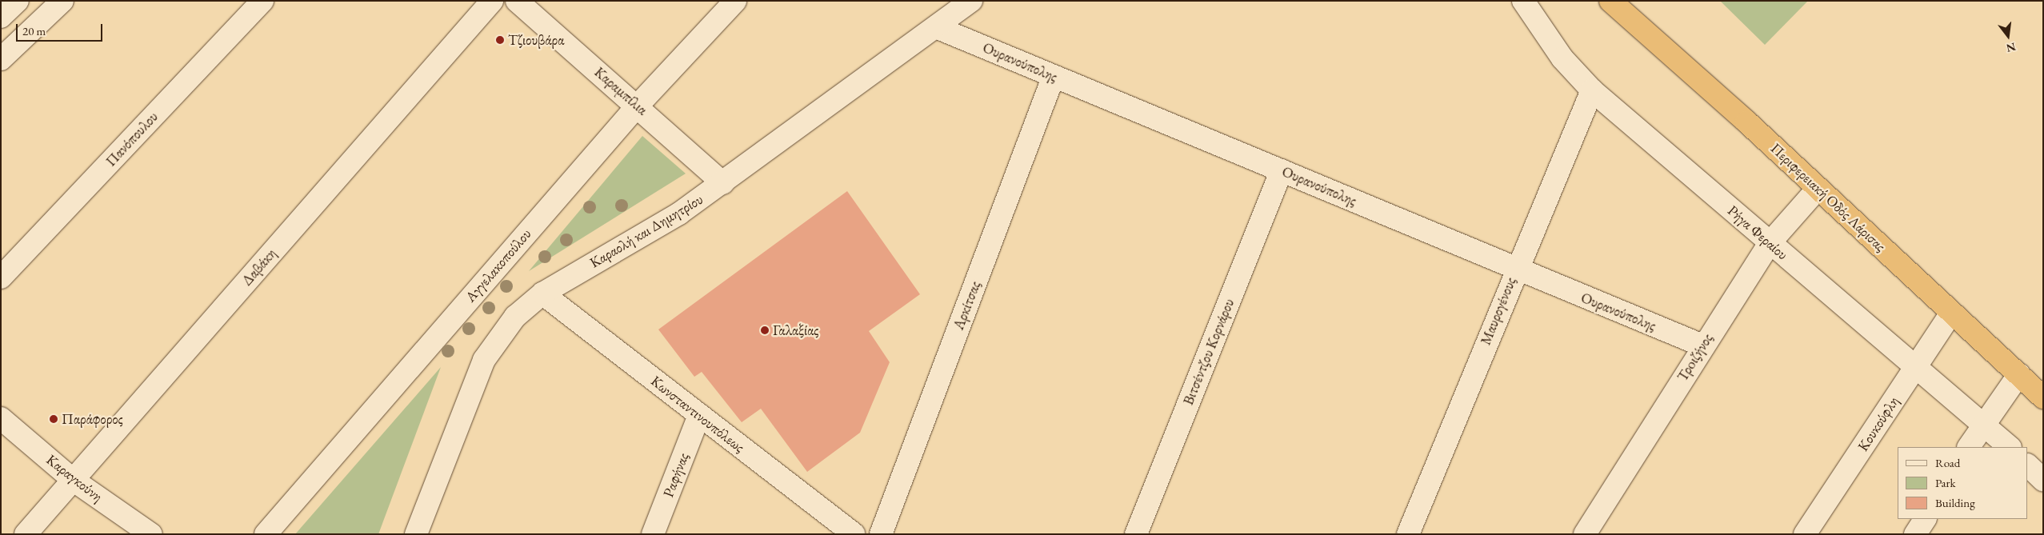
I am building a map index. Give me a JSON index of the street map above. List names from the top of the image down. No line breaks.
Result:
{"streets":{"highway":["Περιφερειακή Οδός Λάρισας"],"street":["Ουρανούπολης","Καραμπίλια","Πανόπουλου","Καραολή και Δημητρίου","Ρήγα Φεραίου","Αγγελακοπούλου","Δαβάκη","Αρκίτσας","Μαυρογένους","Βιτσέντζου Κορνάρου","Τρoιζήνος","Κωνσταντινουπόλεως","Κουκούφλη","Ραφήνας","Καραγκούνη"]},"crossings":[["Ουρανούπολης","Καραολή και Δημητρίου"],["Ουρανούπολης","Αρκίτσας"],["Ουρανούπολης","Μαυρογένους"],["Ουρανούπολης","Βιτσέντζου Κορνάρου"],["Ουρανούπολης","Τρoιζήνος"],["Καραμπίλια","Καραολή και Δημητρίου"],["Καραμπίλια","Αγγελακοπούλου"],["Περιφερειακή Οδός Λάρισας","Τρoιζήνος"],["Περιφερειακή Οδός Λάρισας","Κουκούφλη"],["Καραολή και Δημητρίου","Κωνσταντινουπόλεως"],["Ρήγα Φεραίου","Μαυρογένους"],["Ρήγα Φεραίου","Τρoιζήνος"],["Ρήγα Φεραίου","Κουκούφλη"],["Δαβάκη","Καραγκούνη"],["Κωνσταντινουπόλεως","Ραφήνας"]],"places":["Τζιουβάρα","Γαλαξίας","Παράφορος"],"legend":["Road","Park","Building"],"scale_bar":"20 m","north":"bottom"}
